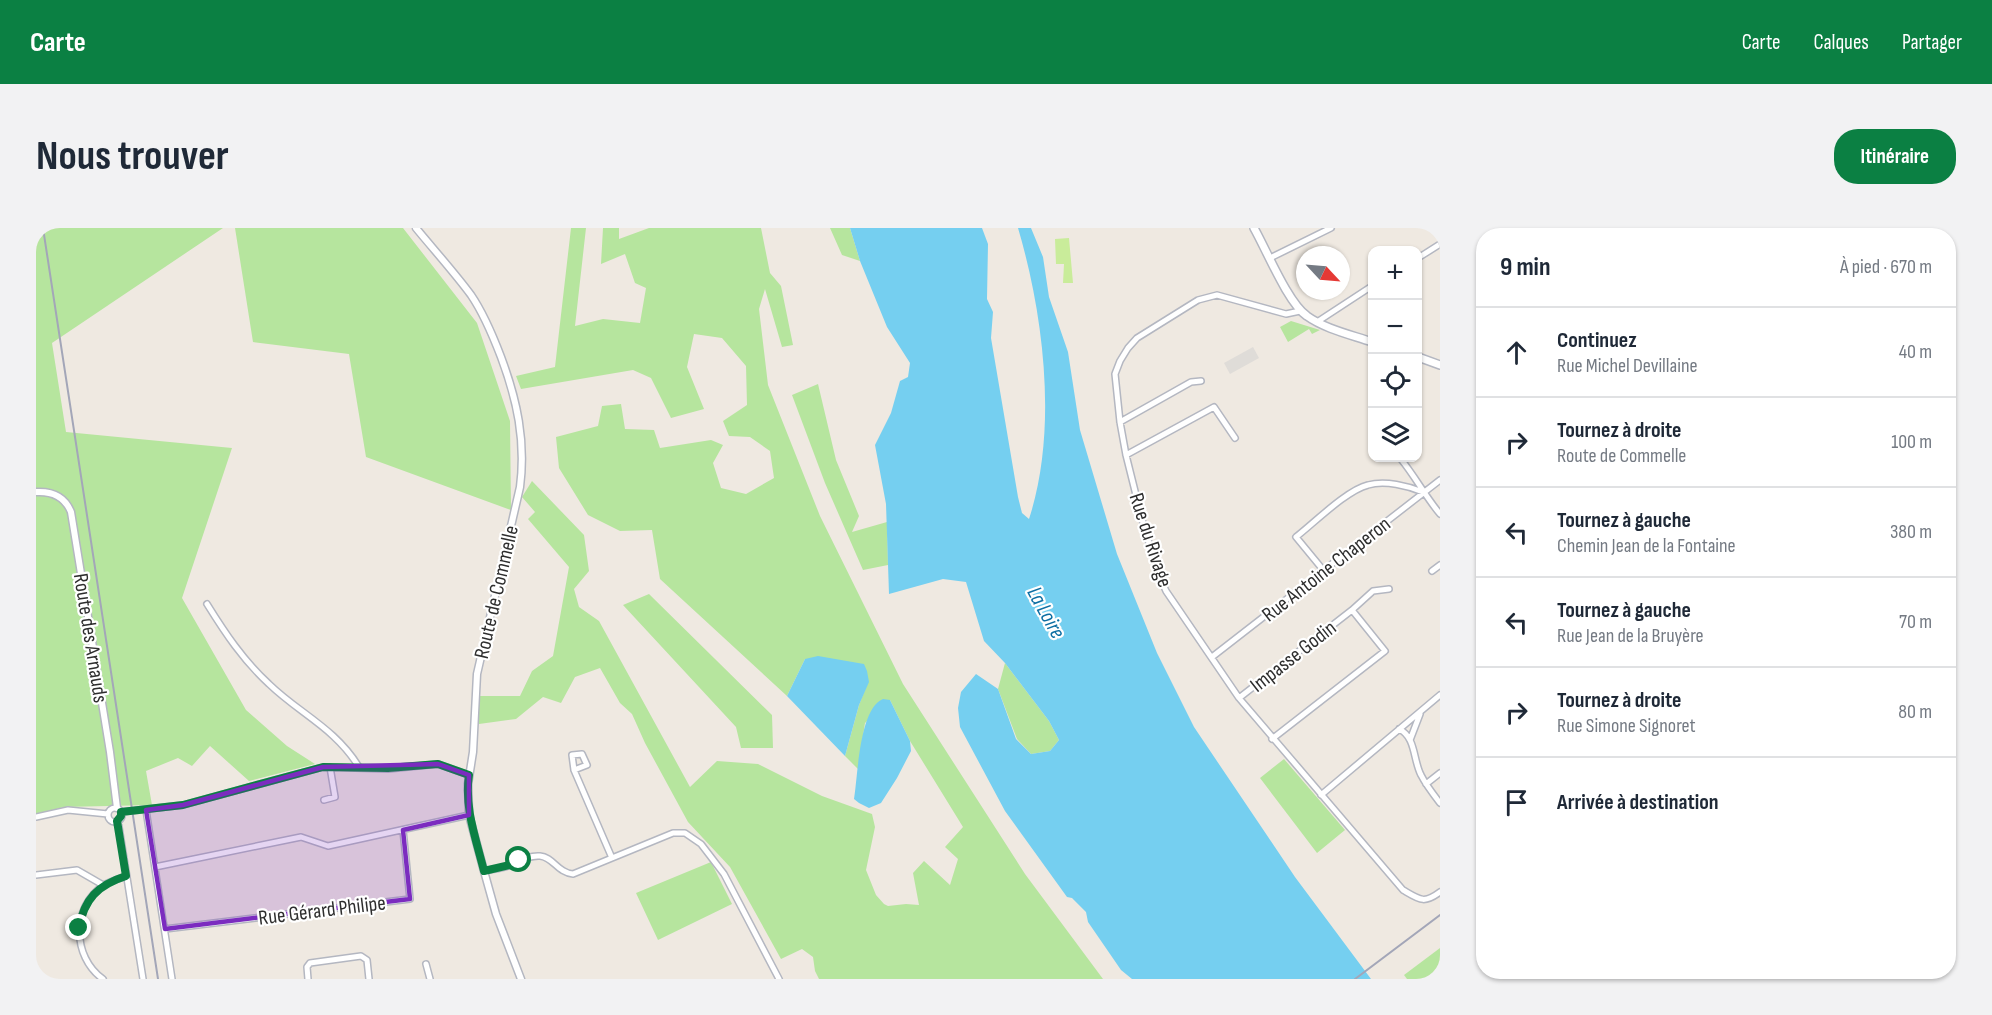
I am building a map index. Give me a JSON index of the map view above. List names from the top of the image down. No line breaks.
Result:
{"streets":{"street":["Rue du Rivage","Rue Antoine Chaperon","Route de Commelle","Route des Arnauds","Impasse Godin","Rue Gérard Philipe"]},"crossings":[["Rue du Rivage","Rue Antoine Chaperon"],["Rue du Rivage","Impasse Godin"]],"water":["La Loire"],"north":"bottom right","page":{"header":"Carte","nav":["Carte","Calques","Partager"],"buttons":"Itinéraire","title":"Nous trouver","heading":["9 min","À pied · 670 m"],"map_buttons":["+","−"],"list":[["Continuez","Rue Michel Devillaine","40 m"],["Tournez à droite","Route de Commelle","100 m"],["Tournez à gauche","Chemin Jean de la Fontaine","380 m"],["Tournez à gauche","Rue Jean de la Bruyère","70 m"],["Tournez à droite","Rue Simone Signoret","80 m"],"Arrivée à destination"]}}
